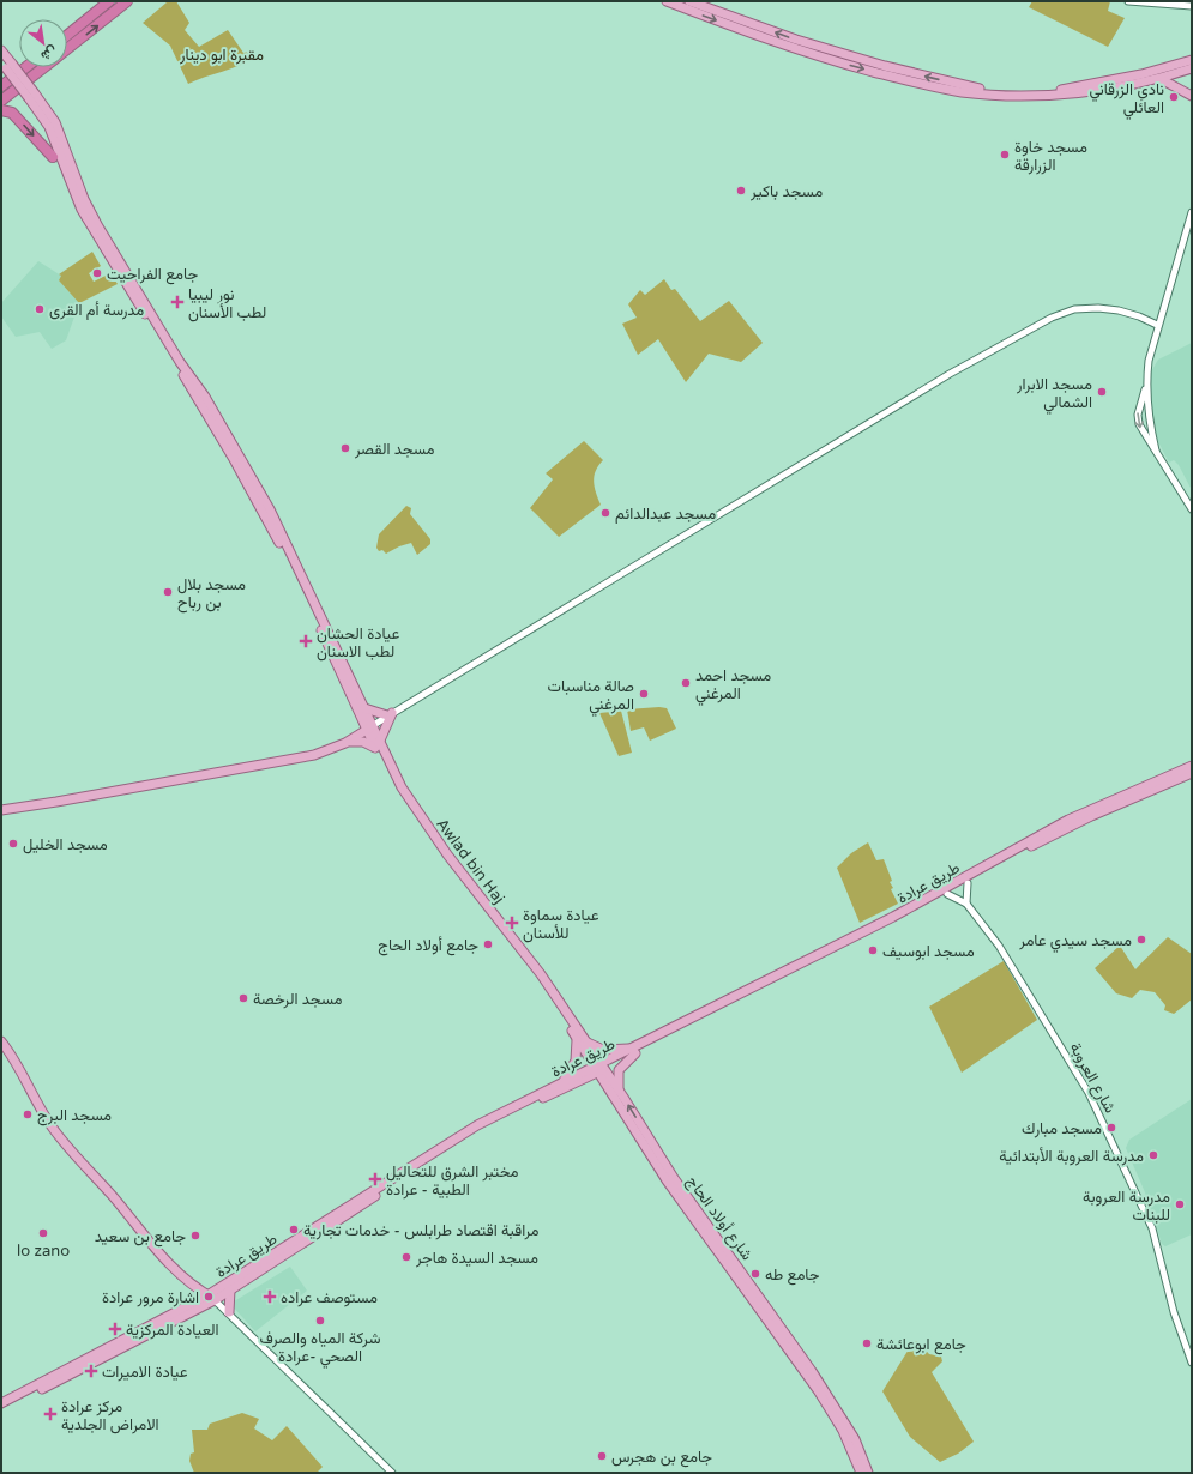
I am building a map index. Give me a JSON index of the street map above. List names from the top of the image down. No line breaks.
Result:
{"streets":{"main road":["طريق عرادة","شارع أولاد الحاج"],"street":["شارع العروبة"]},"crossings":[["طريق عرادة","شارع العروبة"],["طريق عرادة","شارع أولاد الحاج"]],"parks":["مقبرة ابو دينار"],"places":{"other":["نادي الزرقاني العائلي","مسجد خاوة الزرارقة","مسجد باكير","جامع الفراحيت","مدرسة أم القرى","مسجد الابرار الشمالي","مسجد القصر","مسجد عبدالدائم","مسجد بلال بن رباح","مسجد احمد المرغني","صالة مناسبات المرغني","مسجد الخليل","مسجد سيدي عامر","جامع أولاد الحاج","مسجد ابوسيف","مسجد الرخصة","مسجد البرج","مسجد مبارك","مدرسة العروبة الأبتدائية","مدرسة العروبة للبنات","مراقبة اقتصاد طرابلس - خدمات تجارية","lo zano","جامع بن سعيد","مسجد السيدة هاجر","جامع طه","اشارة مرور عرادة","شركة المياه والصرف الصحي -عرادة","جامع ابوعائشة","جامع بن هجرس"],"health":["نور ليبيا لطب الأسنان","عيادة الحشان لطب الاسنان","عيادة سماوة للأسنان","مختبر الشرق للتحاليل الطبية - عرادة","مستوصف عراده","العيادة المركزية","عيادة الاميرات","مركز عرادة الامراض الجلدية"]},"north":"bottom right"}
